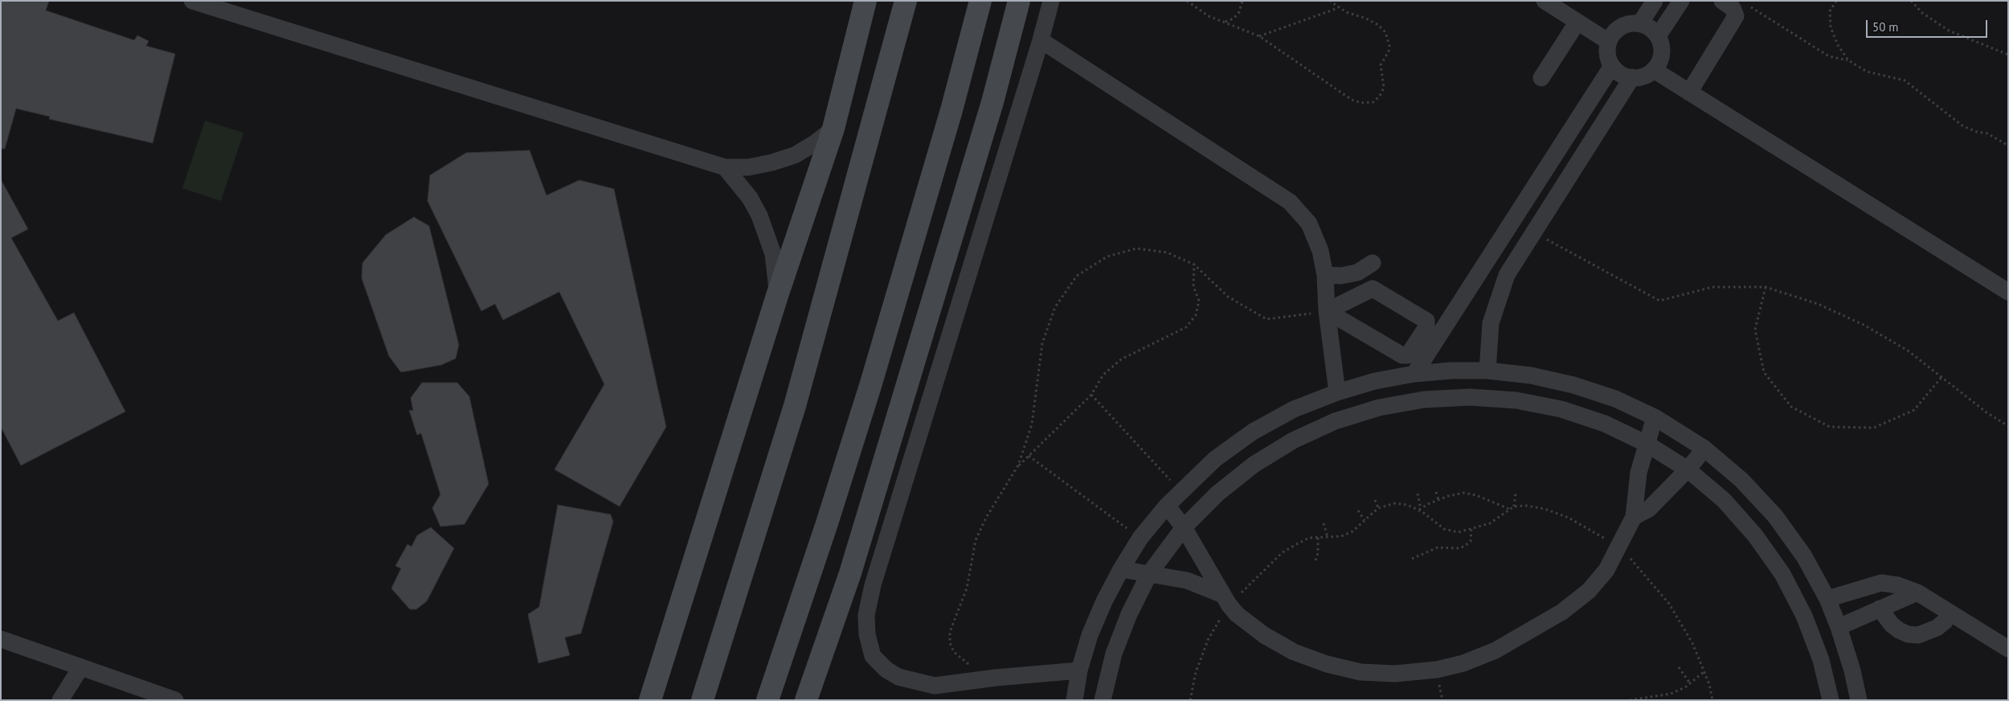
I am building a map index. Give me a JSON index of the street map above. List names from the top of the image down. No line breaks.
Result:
{"scale_bar":"50 m"}
